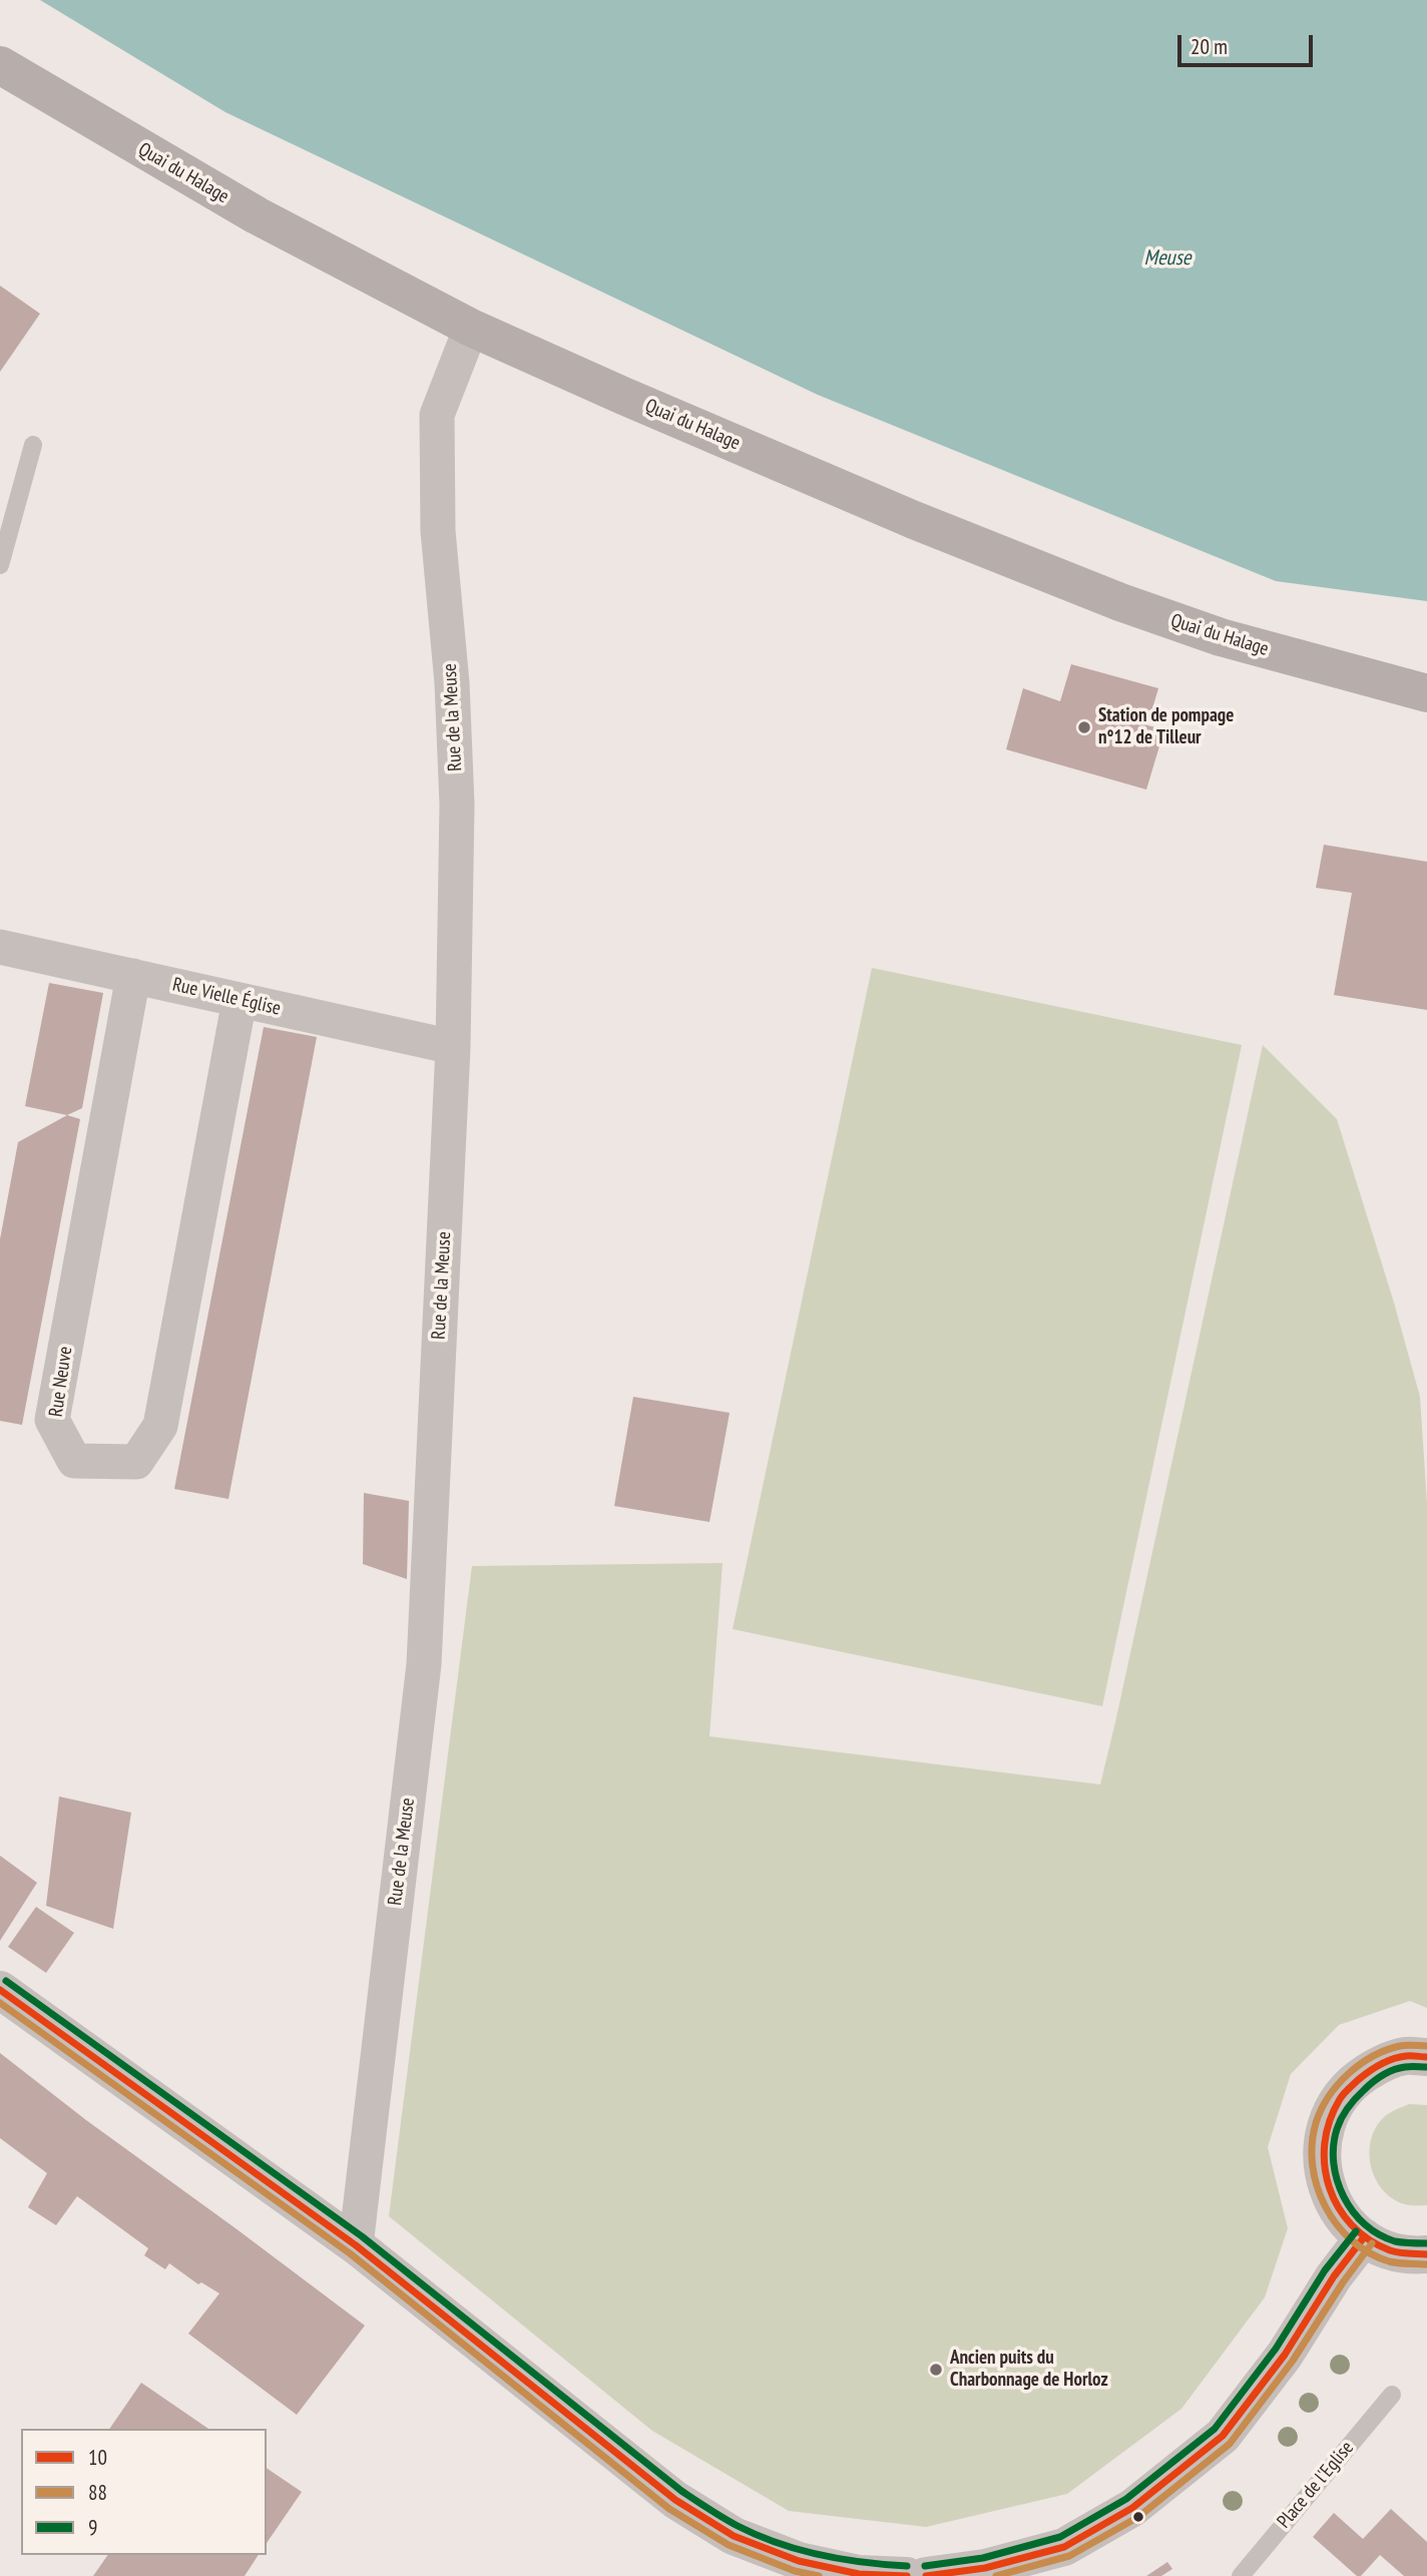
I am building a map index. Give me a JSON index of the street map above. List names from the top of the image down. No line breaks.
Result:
{"streets":{"main road":["Quai du Halage"],"street":["Rue de la Meuse","Rue Vielle Église","Rue Neuve"],"lane":["Place de l'Eglise"]},"crossings":[["Quai du Halage","Rue de la Meuse"],["Rue de la Meuse","Rue Vielle Église"],["Rue Vielle Église","Rue Neuve"]],"water":["Meuse"],"places":["Station de pompage n°12 de Tilleur","Ancien puits du Charbonnage de Horloz"],"lines":["transit line 9","transit line 10","transit line 88"],"legend":["10","88","9"],"scale_bar":"20 m"}
